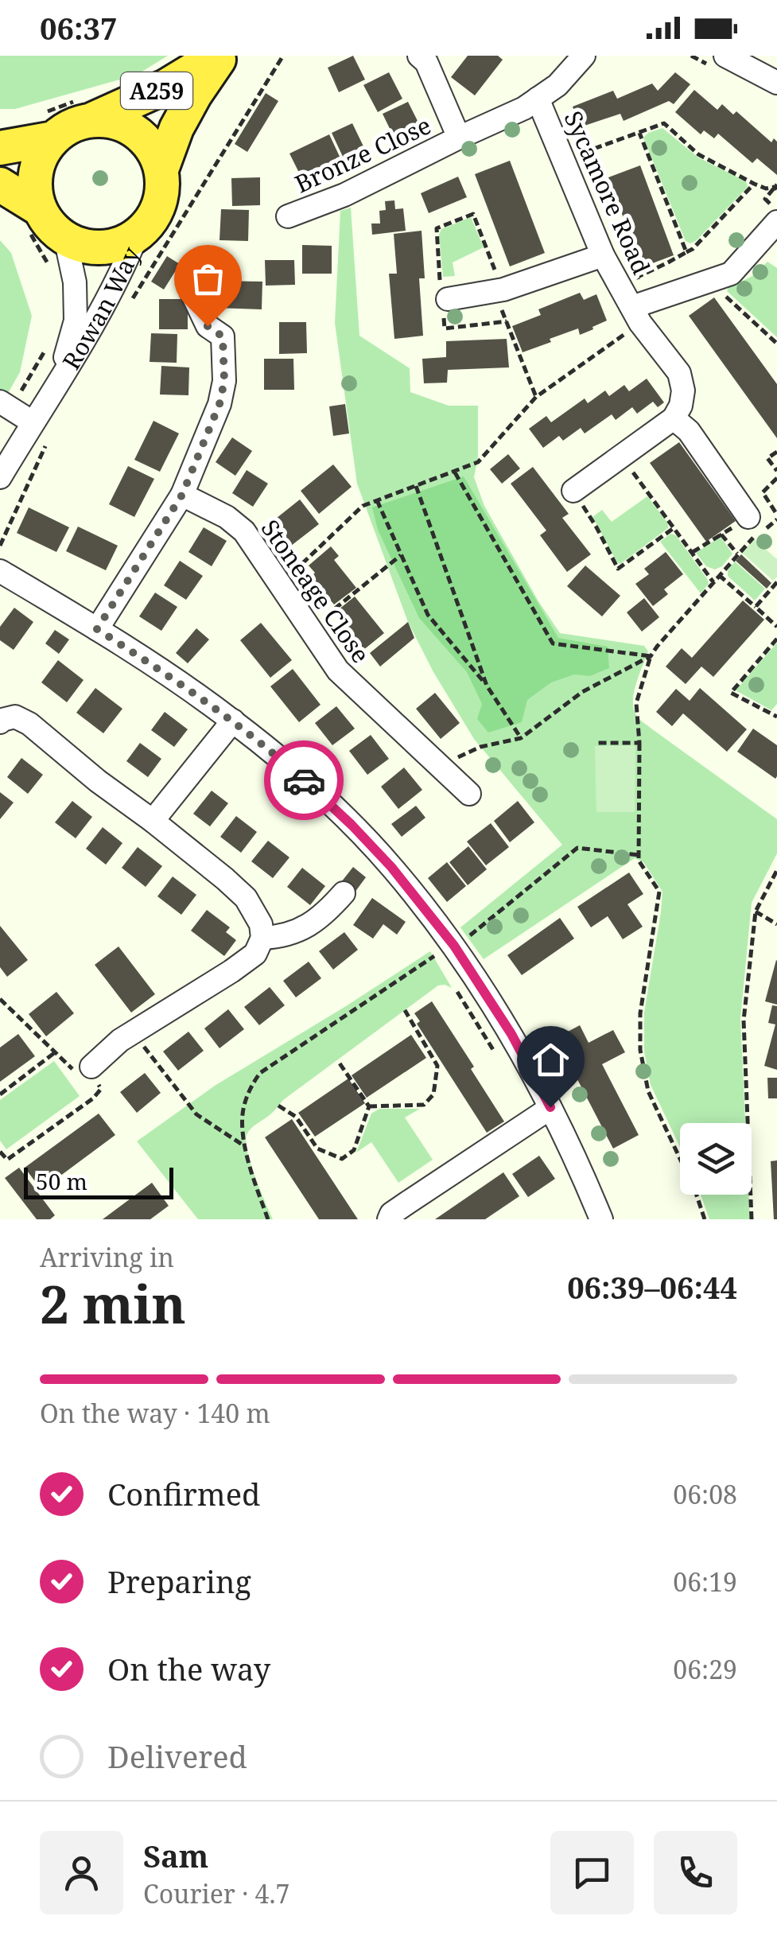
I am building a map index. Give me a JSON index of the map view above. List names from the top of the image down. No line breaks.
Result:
{"streets":{"highway":["A259"],"street":["Bronze Close","Sycamore Road","Rowan Way","Stoneage Close"]},"crossings":[["A259","Rowan Way"],["Bronze Close","Sycamore Road"]],"scale_bar":"50 m","page":{"status":"06:37","scale":"50 m","heading":["2 min","Arriving in","06:39–06:44"],"panel":["Sam","Courier · 4.7"],"bar":"On the way · 140 m","list":[["Confirmed","06:08"],["Preparing","06:19"],["On the way","06:29"],"Delivered"]}}
